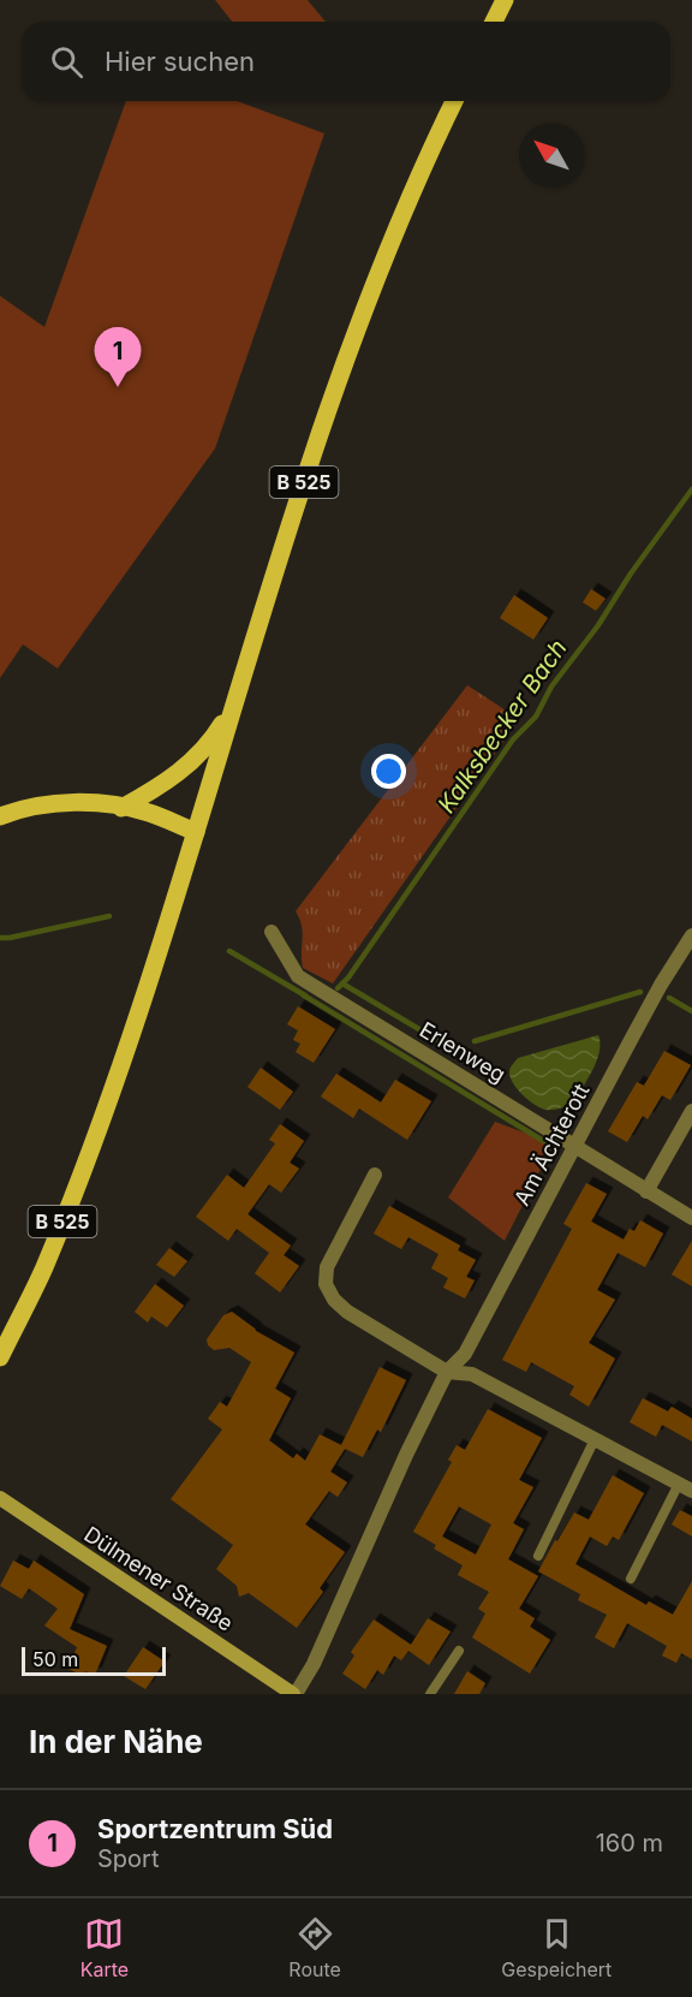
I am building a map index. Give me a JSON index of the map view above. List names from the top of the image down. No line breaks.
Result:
{"streets":{"main road":["B 525"],"street":["Erlenweg","Am Ächterott","Dülmener Straße"]},"crossings":[["Erlenweg","Am Ächterott"],["Am Ächterott","Dülmener Straße"]],"water":["Kalksbecker Bach"],"scale_bar":"50 m","north":"top left","page":{"search":"Hier suchen","pins":"1","scale":"50 m","heading":"In der Nähe","list":[{"mark":"1","name":"Sportzentrum Süd","note":"Sport","value":"160 m"}],"nav":["Karte","Route","Gespeichert"]}}
